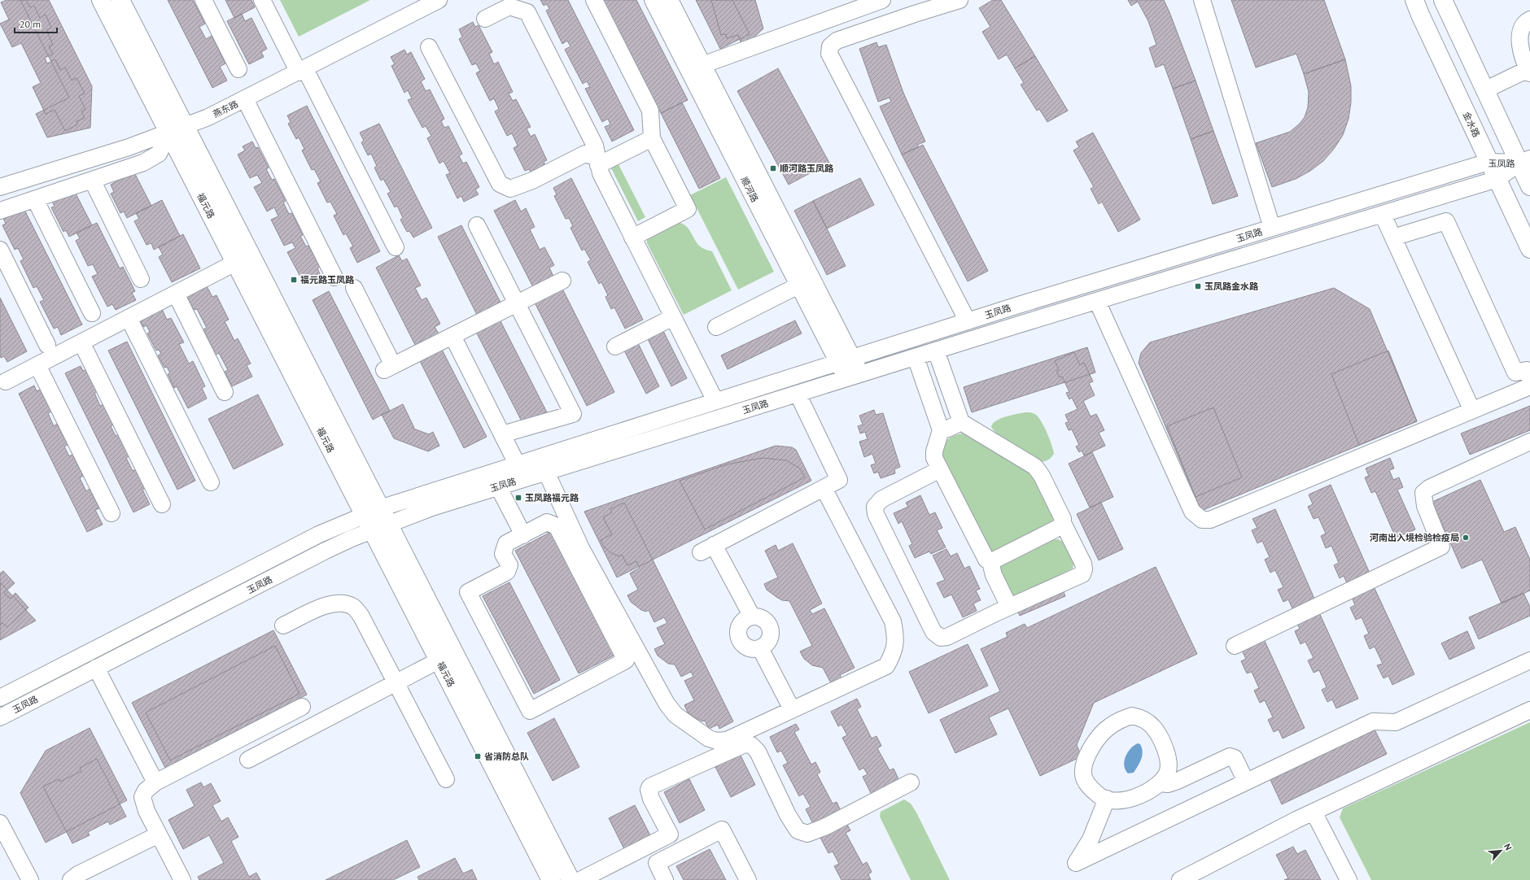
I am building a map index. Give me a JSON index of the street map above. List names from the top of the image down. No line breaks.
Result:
{"streets":{"main road":["金水路","福元路"],"street":["燕东路","玉凤路","顺河路"]},"crossings":[["燕东路","福元路"],["金水路","玉凤路"],["玉凤路","顺河路"],["玉凤路","福元路"]],"places":{"transit":["顺河路玉凤路","福元路玉凤路","玉凤路金水路","玉凤路福元路","省消防总队"],"other":["河南出入境检验检疫局"]},"scale_bar":"20 m","north":"top right"}
